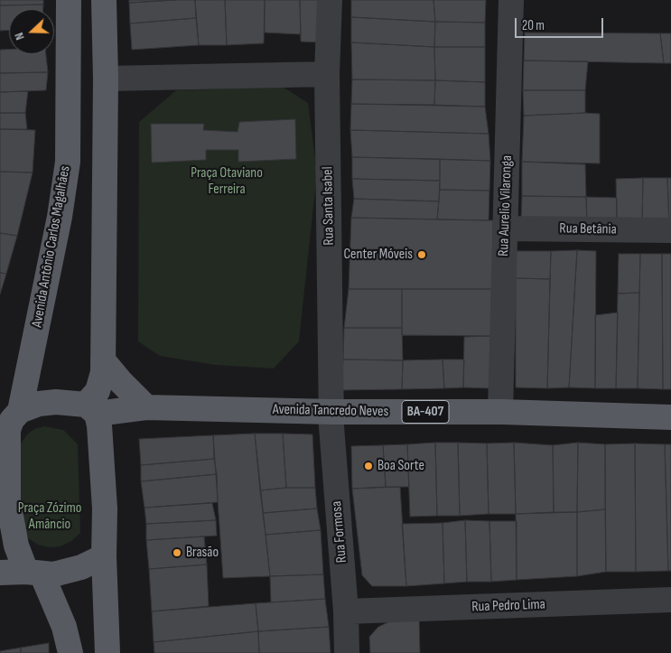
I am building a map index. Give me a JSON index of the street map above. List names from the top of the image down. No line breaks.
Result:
{"streets":{"main road":["Avenida Antônio Carlos Magalhães","Avenida Tancredo Neves","BA-407"],"street":["Rua Santa Isabel","Rua Aurelio Vilaronga","Rua Betânia","Rua Formosa","Rua Pedro Lima"]},"crossings":[["Rua Santa Isabel","Avenida Tancredo Neves"],["Rua Santa Isabel","Rua Formosa"],["Rua Aurelio Vilaronga","Rua Betânia"],["Rua Aurelio Vilaronga","Avenida Tancredo Neves"],["Avenida Tancredo Neves","Rua Formosa"],["Rua Formosa","Rua Pedro Lima"]],"parks":["Praça Otaviano Ferreira","Praça Zózimo Amâncio"],"places":["Center Móveis","Boa Sorte","Brasão"],"scale_bar":"20 m","north":"left"}
